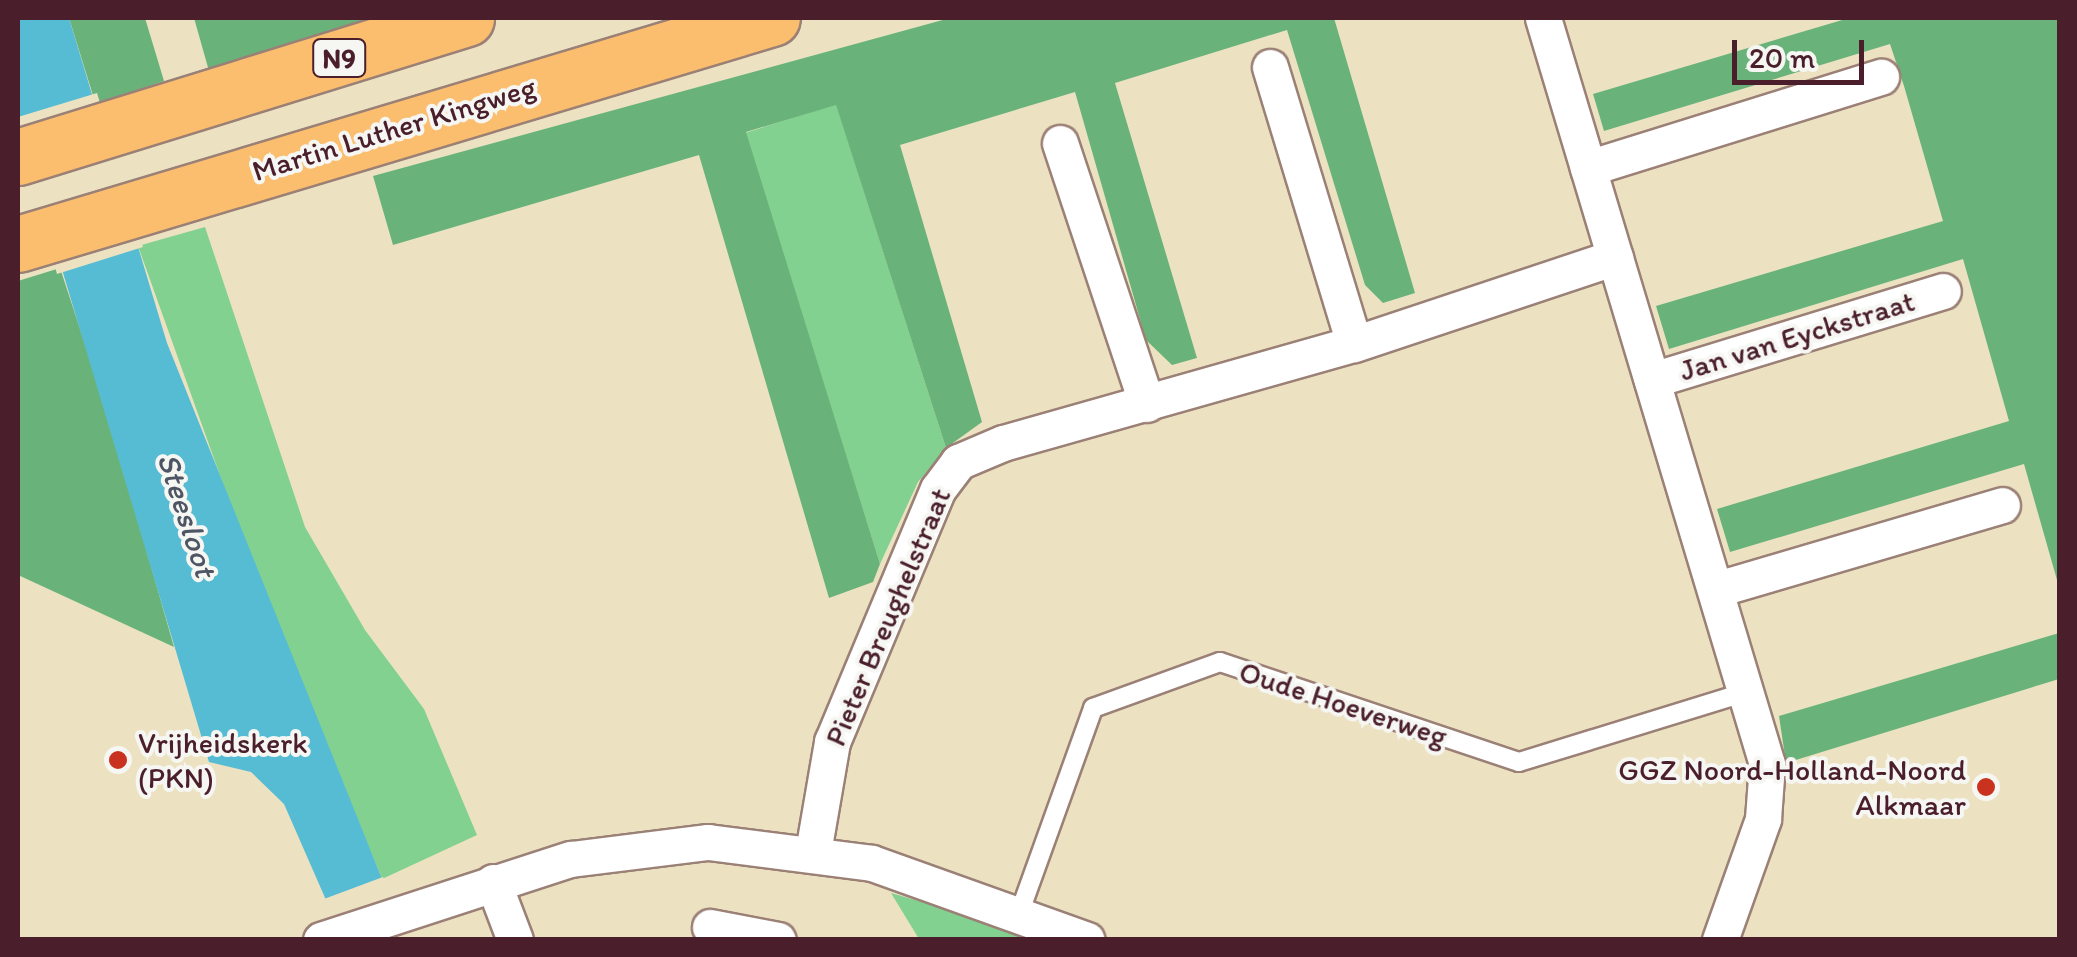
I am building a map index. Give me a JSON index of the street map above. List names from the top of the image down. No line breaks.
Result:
{"streets":{"highway":["N9","Martin Luther Kingweg"],"street":["Jan van Eyckstraat","Pieter Breughelstraat"],"lane":["Oude Hoeverweg"]},"crossings":[["Jan van Eyckstraat","Pieter Breughelstraat"],["Jan van Eyckstraat","Oude Hoeverweg"]],"water":["Steesloot"],"places":["Vrijheidskerk (PKN)","GGZ Noord-Holland-Noord Alkmaar"],"scale_bar":"20 m"}
